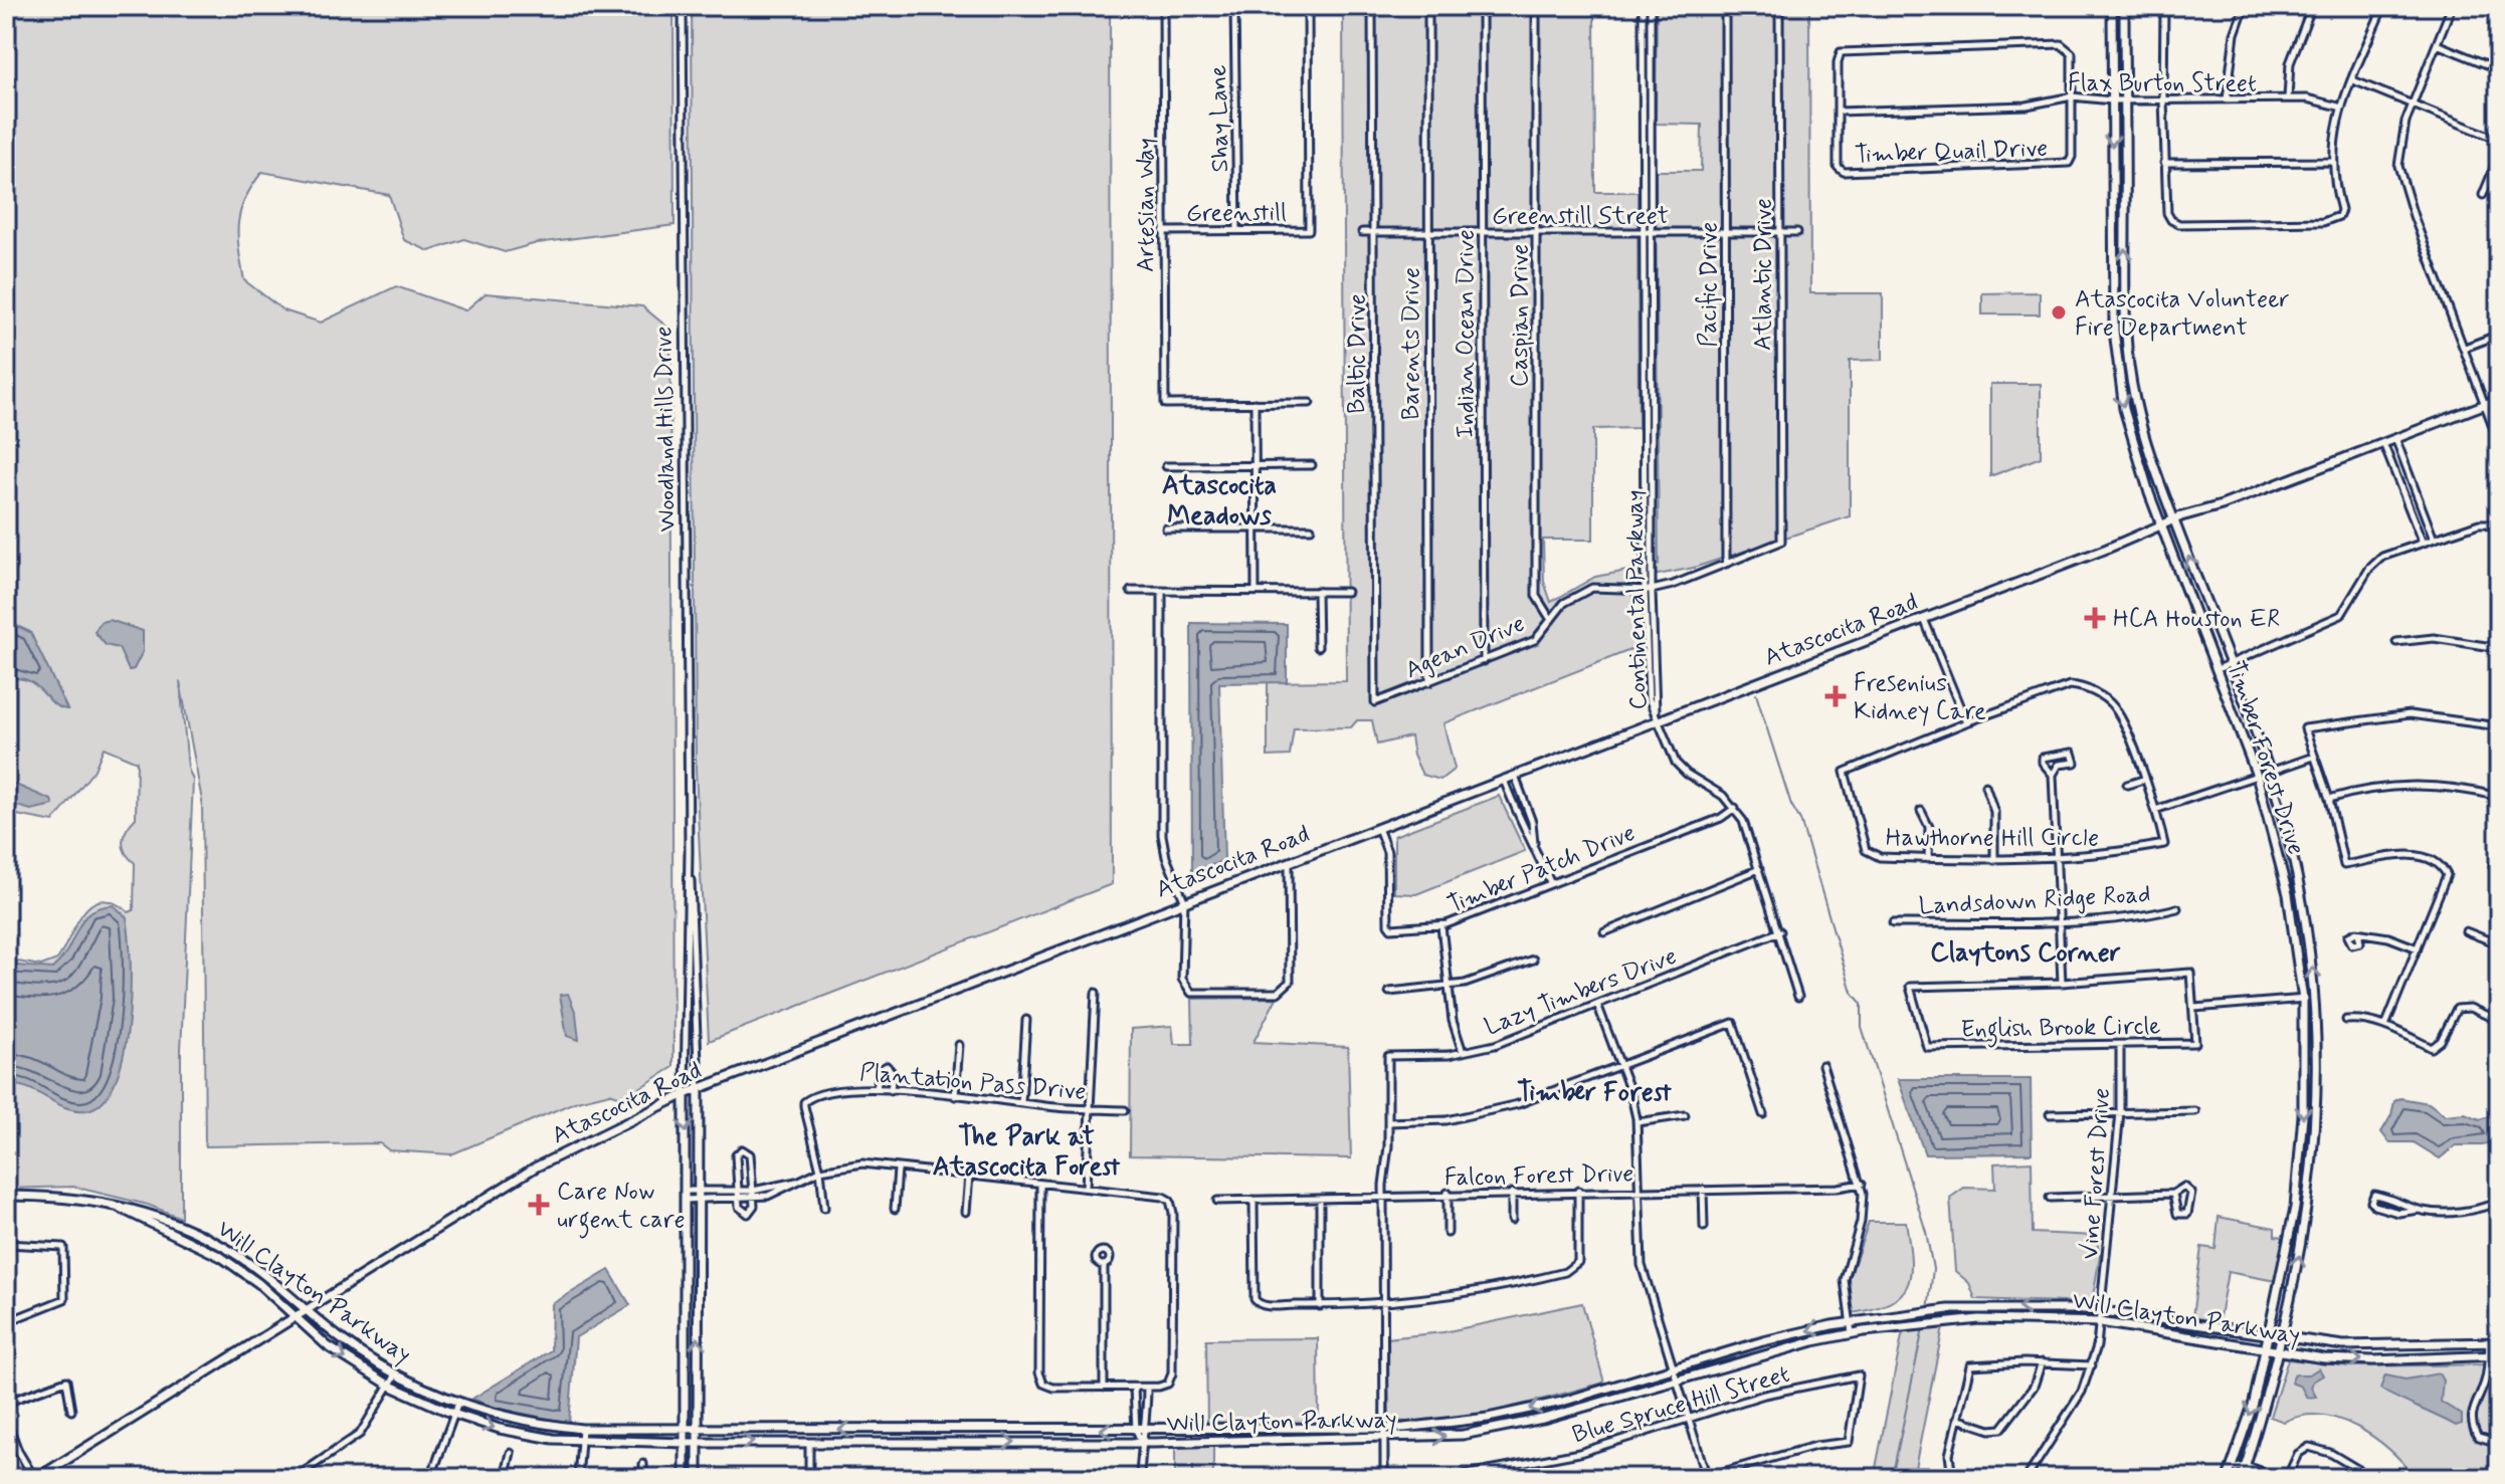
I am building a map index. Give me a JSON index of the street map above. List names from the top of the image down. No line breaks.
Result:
{"streets":{"main road":["Woodland Hills Drive","Atascocita Road","Timber Forest Drive","Will Clayton Parkway"],"street":["Flax Burton Street","Shay Lane","Timber Quail Drive","Artesian Way","Greenstill","Greenstill Street","Atlantic Drive","Pacific Drive","Caspian Drive","Indian Ocean Drive","Barents Drive","Baltic Drive","Continental Parkway","Agean Drive","Hawthorne Hill Circle","Timber Patch Drive","Landsdown Ridge Road","Lazy Timbers Drive","English Brook Circle","Plantation Pass Drive","Vine Forest Drive","Falcon Forest Drive","Blue Spruce Hill Street"]},"crossings":[["Flax Burton Street","Timber Quail Drive"],["Flax Burton Street","Timber Forest Drive"],["Shay Lane","Greenstill"],["Artesian Way","Greenstill"],["Greenstill Street","Atlantic Drive"],["Greenstill Street","Pacific Drive"],["Greenstill Street","Caspian Drive"],["Greenstill Street","Indian Ocean Drive"],["Greenstill Street","Barents Drive"],["Greenstill Street","Baltic Drive"],["Greenstill Street","Continental Parkway"],["Atlantic Drive","Agean Drive"],["Pacific Drive","Agean Drive"],["Caspian Drive","Agean Drive"],["Indian Ocean Drive","Agean Drive"],["Barents Drive","Agean Drive"],["Baltic Drive","Agean Drive"],["Woodland Hills Drive","Atascocita Road"],["Woodland Hills Drive","Will Clayton Parkway"],["Continental Parkway","Atascocita Road"],["Continental Parkway","Agean Drive"],["Atascocita Road","Timber Forest Drive"],["Atascocita Road","Timber Patch Drive"],["Atascocita Road","Will Clayton Parkway"],["Timber Forest Drive","Will Clayton Parkway"],["English Brook Circle","Vine Forest Drive"],["Vine Forest Drive","Will Clayton Parkway"]],"districts":["Atascocita Meadows","Claytons Corner","Timber Forest","The Park at Atascocita Forest"],"places":{"other":["Atascocita Volunteer Fire Department"],"health":["HCA Houston ER","Fresenius Kidney Care","Care Now urgent care"]}}
